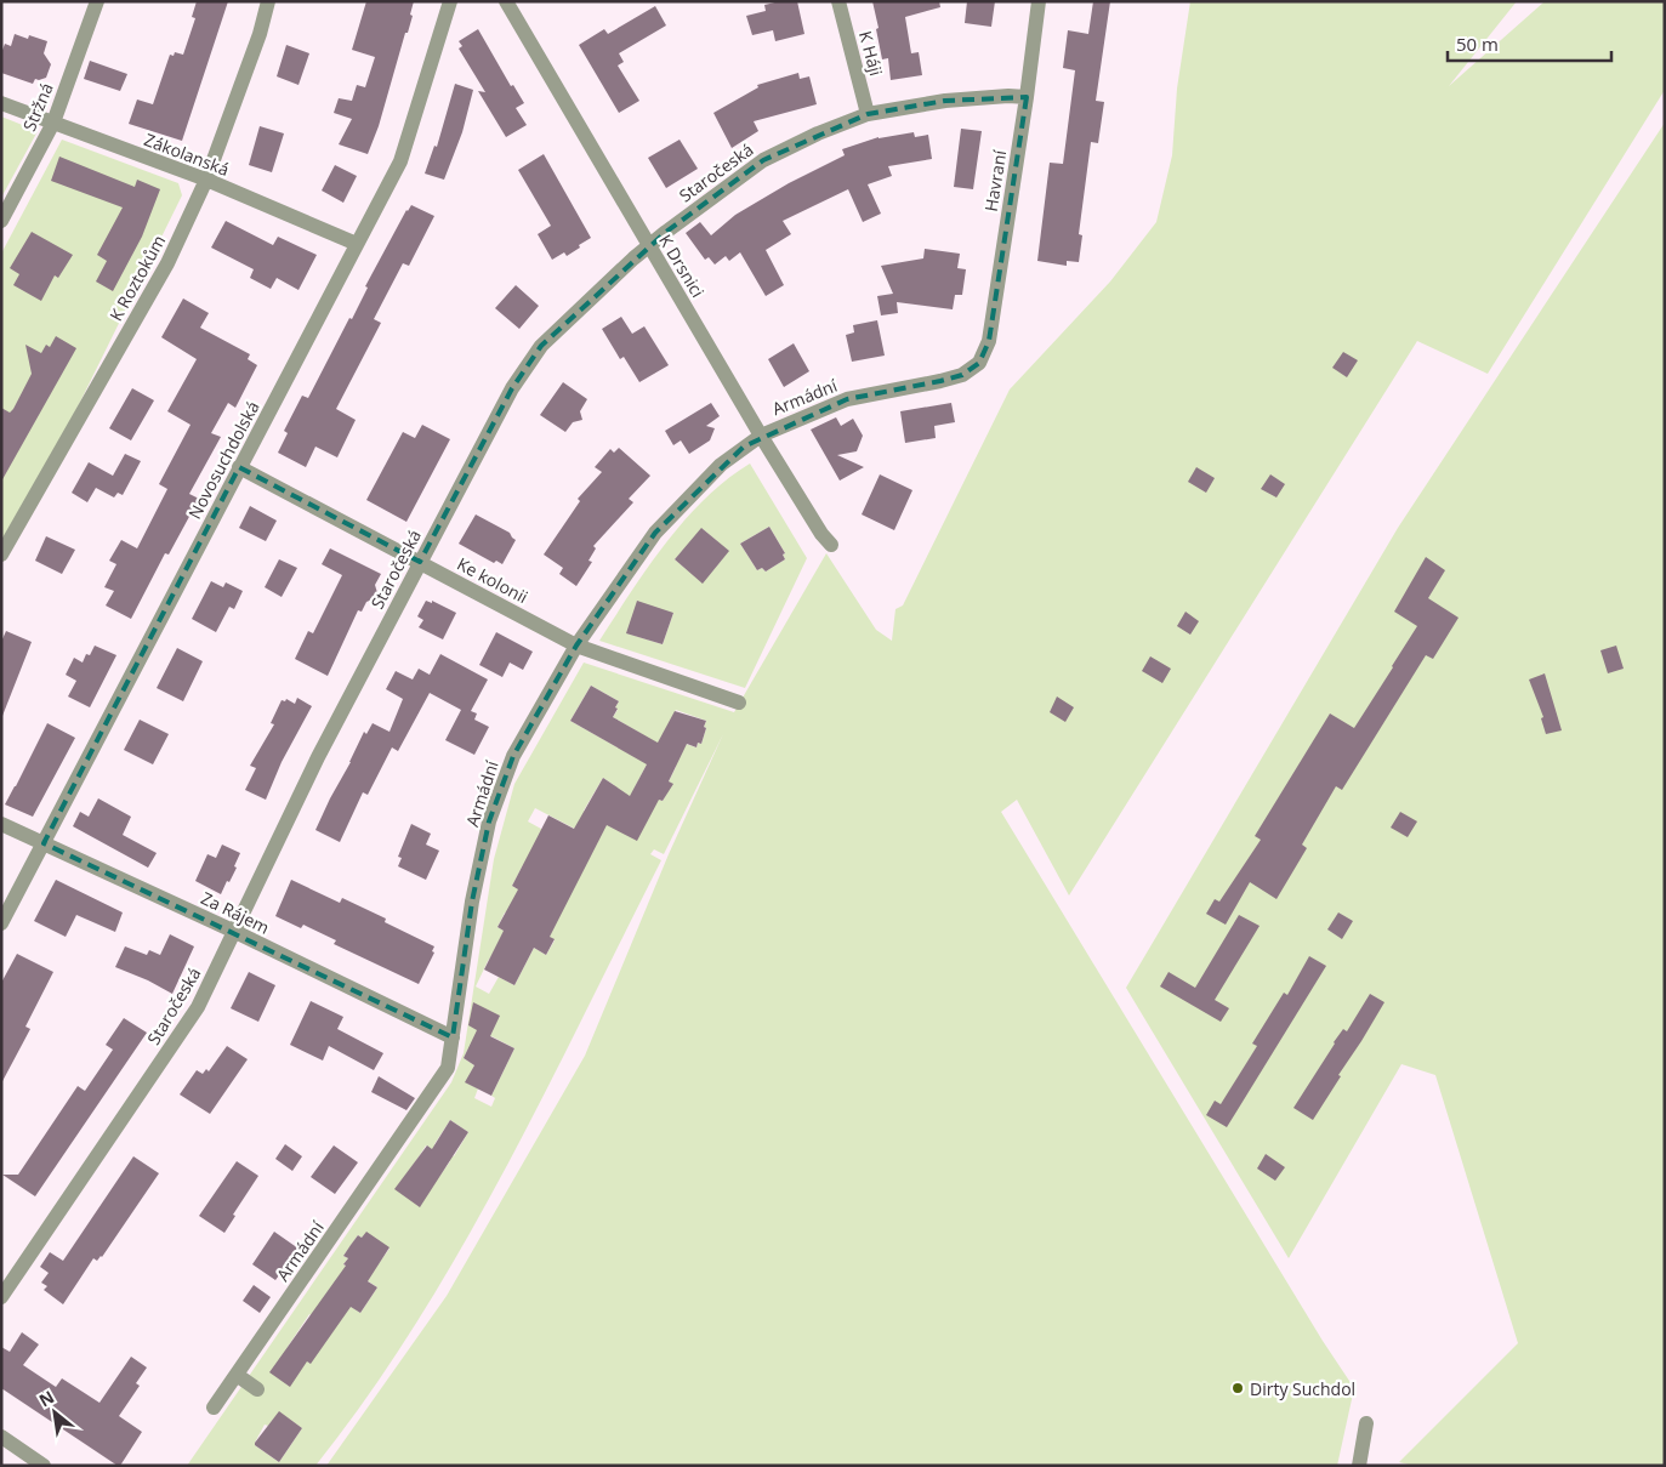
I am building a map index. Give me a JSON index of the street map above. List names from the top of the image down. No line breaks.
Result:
{"streets":{"street":["K Háji","Stržná","Zákolanská","Staročeská","Havraní","K Drsnici","K Roztokům","Armádní","Novosuchdolská","Ke kolonii","Za Rájem"]},"crossings":[["K Háji","Staročeská"],["Stržná","Zákolanská"],["Zákolanská","K Roztokům"],["Zákolanská","Novosuchdolská"],["Staročeská","Havraní"],["Staročeská","K Drsnici"],["Staročeská","Ke kolonii"],["Staročeská","Za Rájem"],["Havraní","Armádní"],["K Drsnici","Armádní"],["Armádní","Ke kolonii"],["Armádní","Za Rájem"],["Novosuchdolská","Ke kolonii"],["Novosuchdolská","Za Rájem"]],"places":["Dirty Suchdol"],"scale_bar":"50 m","north":"top left"}
